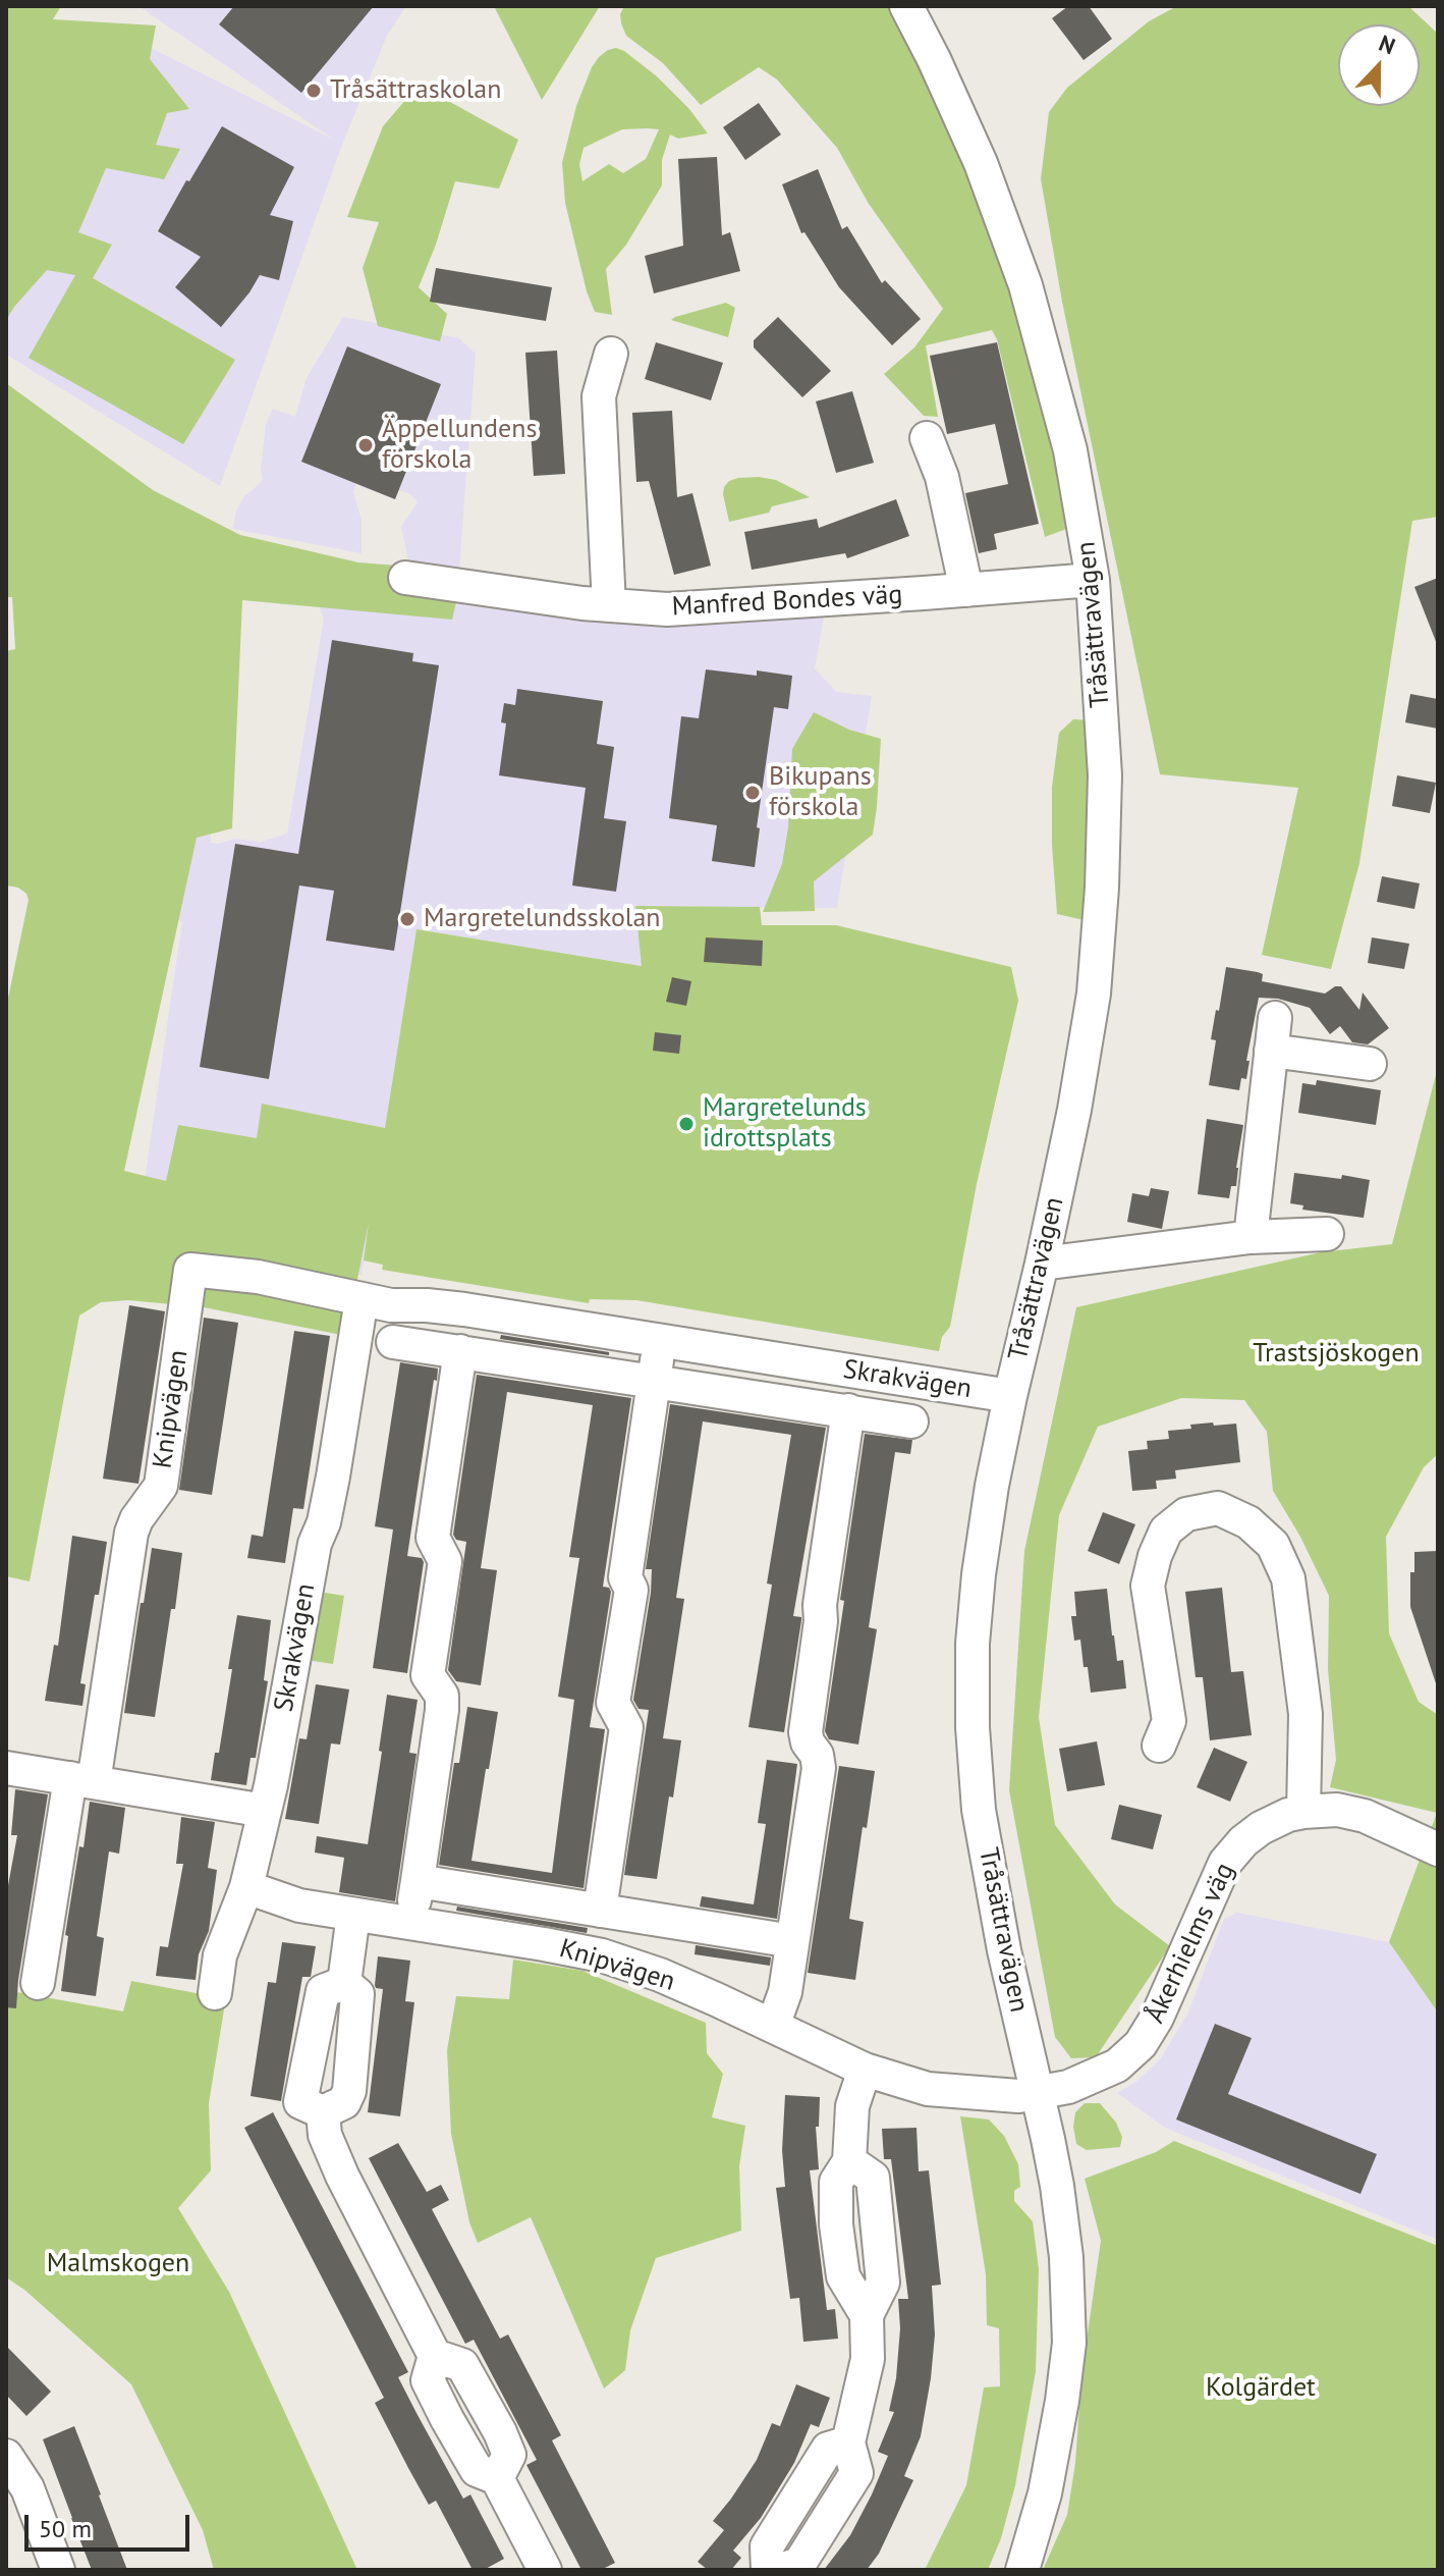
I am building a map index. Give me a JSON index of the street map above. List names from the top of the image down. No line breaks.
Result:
{"streets":{"street":["Manfred Bondes väg","Tråsättravägen","Skrakvägen","Knipvägen","Åkerhielms väg"]},"crossings":[["Manfred Bondes väg","Tråsättravägen"],["Tråsättravägen","Skrakvägen"],["Tråsättravägen","Knipvägen"],["Tråsättravägen","Åkerhielms väg"],["Skrakvägen","Knipvägen"],["Knipvägen","Åkerhielms väg"]],"parks":["Trastsjöskogen","Malmskogen","Kolgärdet"],"places":["Tråsättraskolan","Äppellundens förskola","Bikupans förskola","Margretelundsskolan","Margretelunds idrottsplats"],"scale_bar":"50 m","north":"top"}
